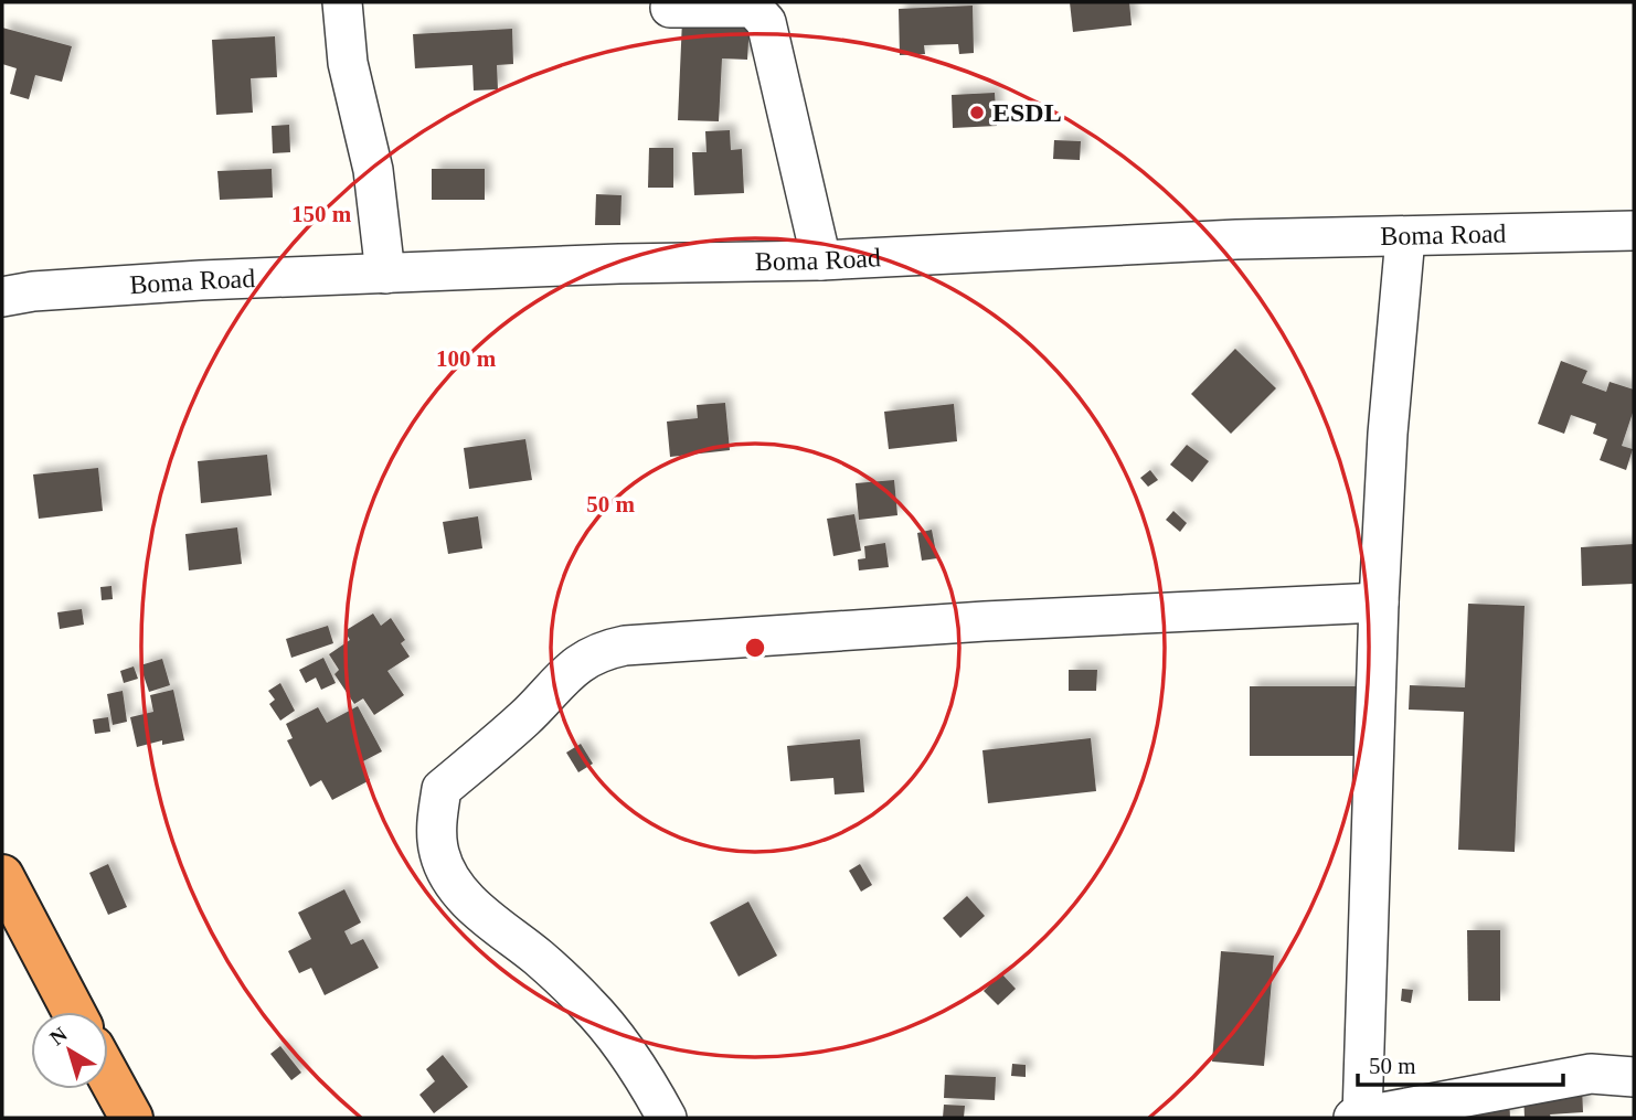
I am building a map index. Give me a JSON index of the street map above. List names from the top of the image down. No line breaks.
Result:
{"streets":{"street":["Boma Road"]},"places":["ESDL"],"scale_bar":"50 m","north":"top left","rings":["150 m","100 m","50 m"]}
